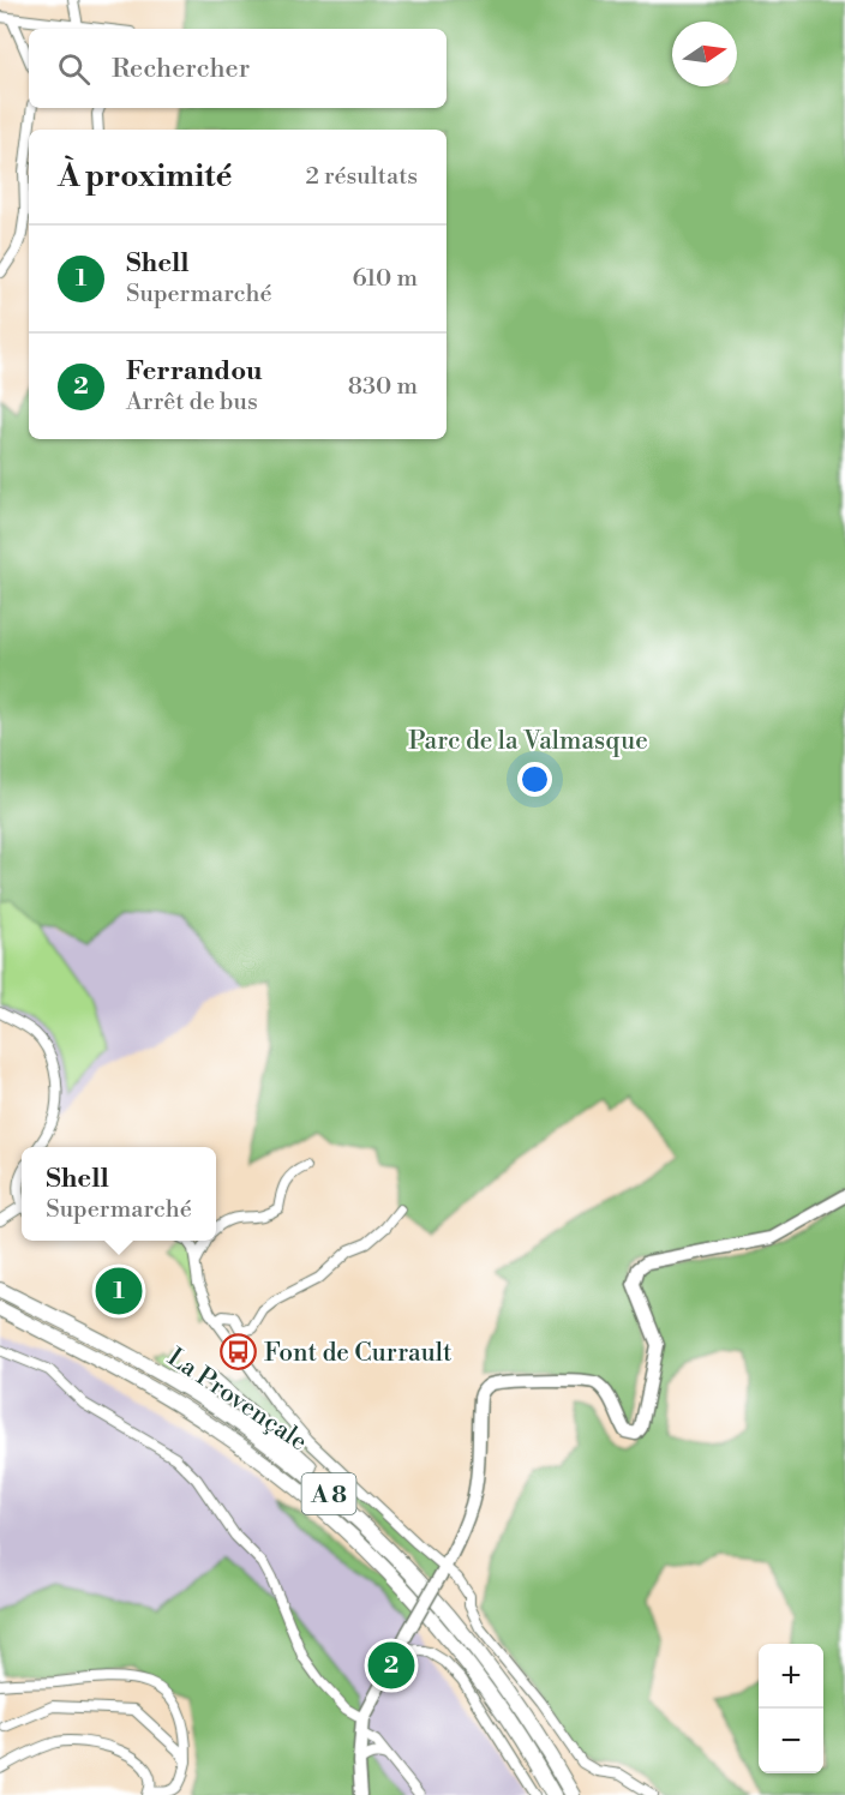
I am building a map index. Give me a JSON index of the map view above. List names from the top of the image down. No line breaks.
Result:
{"streets":{"highway":["La Provençale","A 8"]},"parks":["Parc de la Valmasque"],"places":{"bus stop":["Font de Currault"]},"north":"right","page":{"search":"Rechercher","heading":["À proximité","2 résultats"],"list":[{"mark":"1","name":"Shell","note":"Supermarché","value":"610 m"},{"mark":"2","name":"Ferrandou","note":"Arrêt de bus","value":"830 m"}],"popup":["Shell","Supermarché"],"pins":["1","2"],"map_buttons":["+","−"]}}
